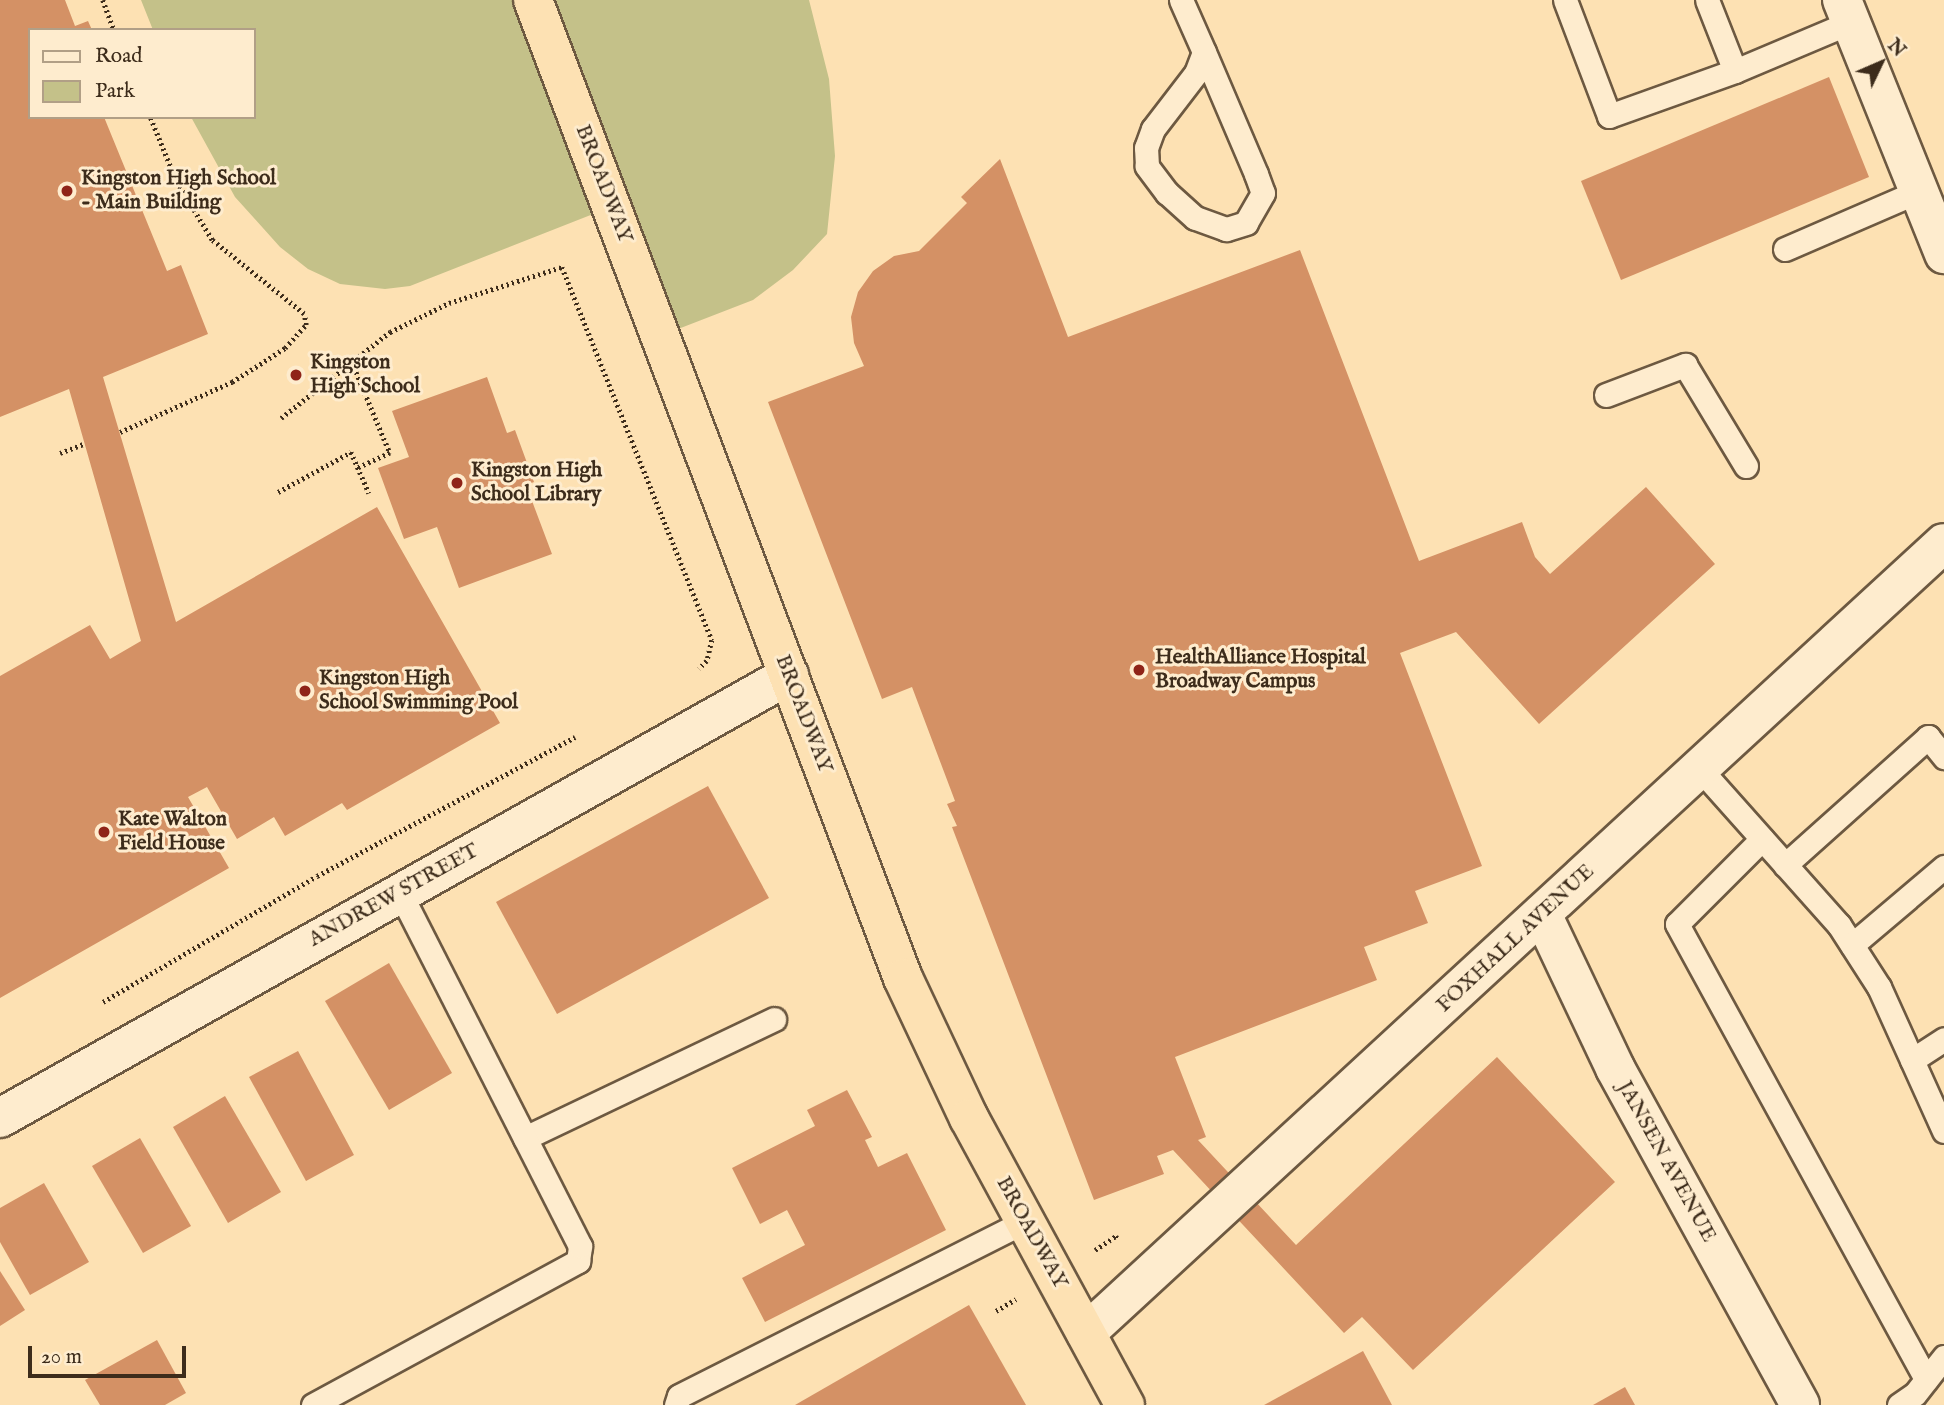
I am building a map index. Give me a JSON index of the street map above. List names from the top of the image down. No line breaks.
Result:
{"streets":{"highway":["BROADWAY"],"street":["ANDREW STREET","FOXHALL AVENUE","JANSEN AVENUE"]},"crossings":[["BROADWAY","ANDREW STREET"],["BROADWAY","FOXHALL AVENUE"],["FOXHALL AVENUE","JANSEN AVENUE"]],"places":["Kingston High School - Main Building","Kingston High School","Kingston High School Library","HealthAlliance Hospital Broadway Campus","Kingston High School Swimming Pool","Kate Walton Field House"],"legend":["Road","Park"],"scale_bar":"20 m","north":"top right"}
